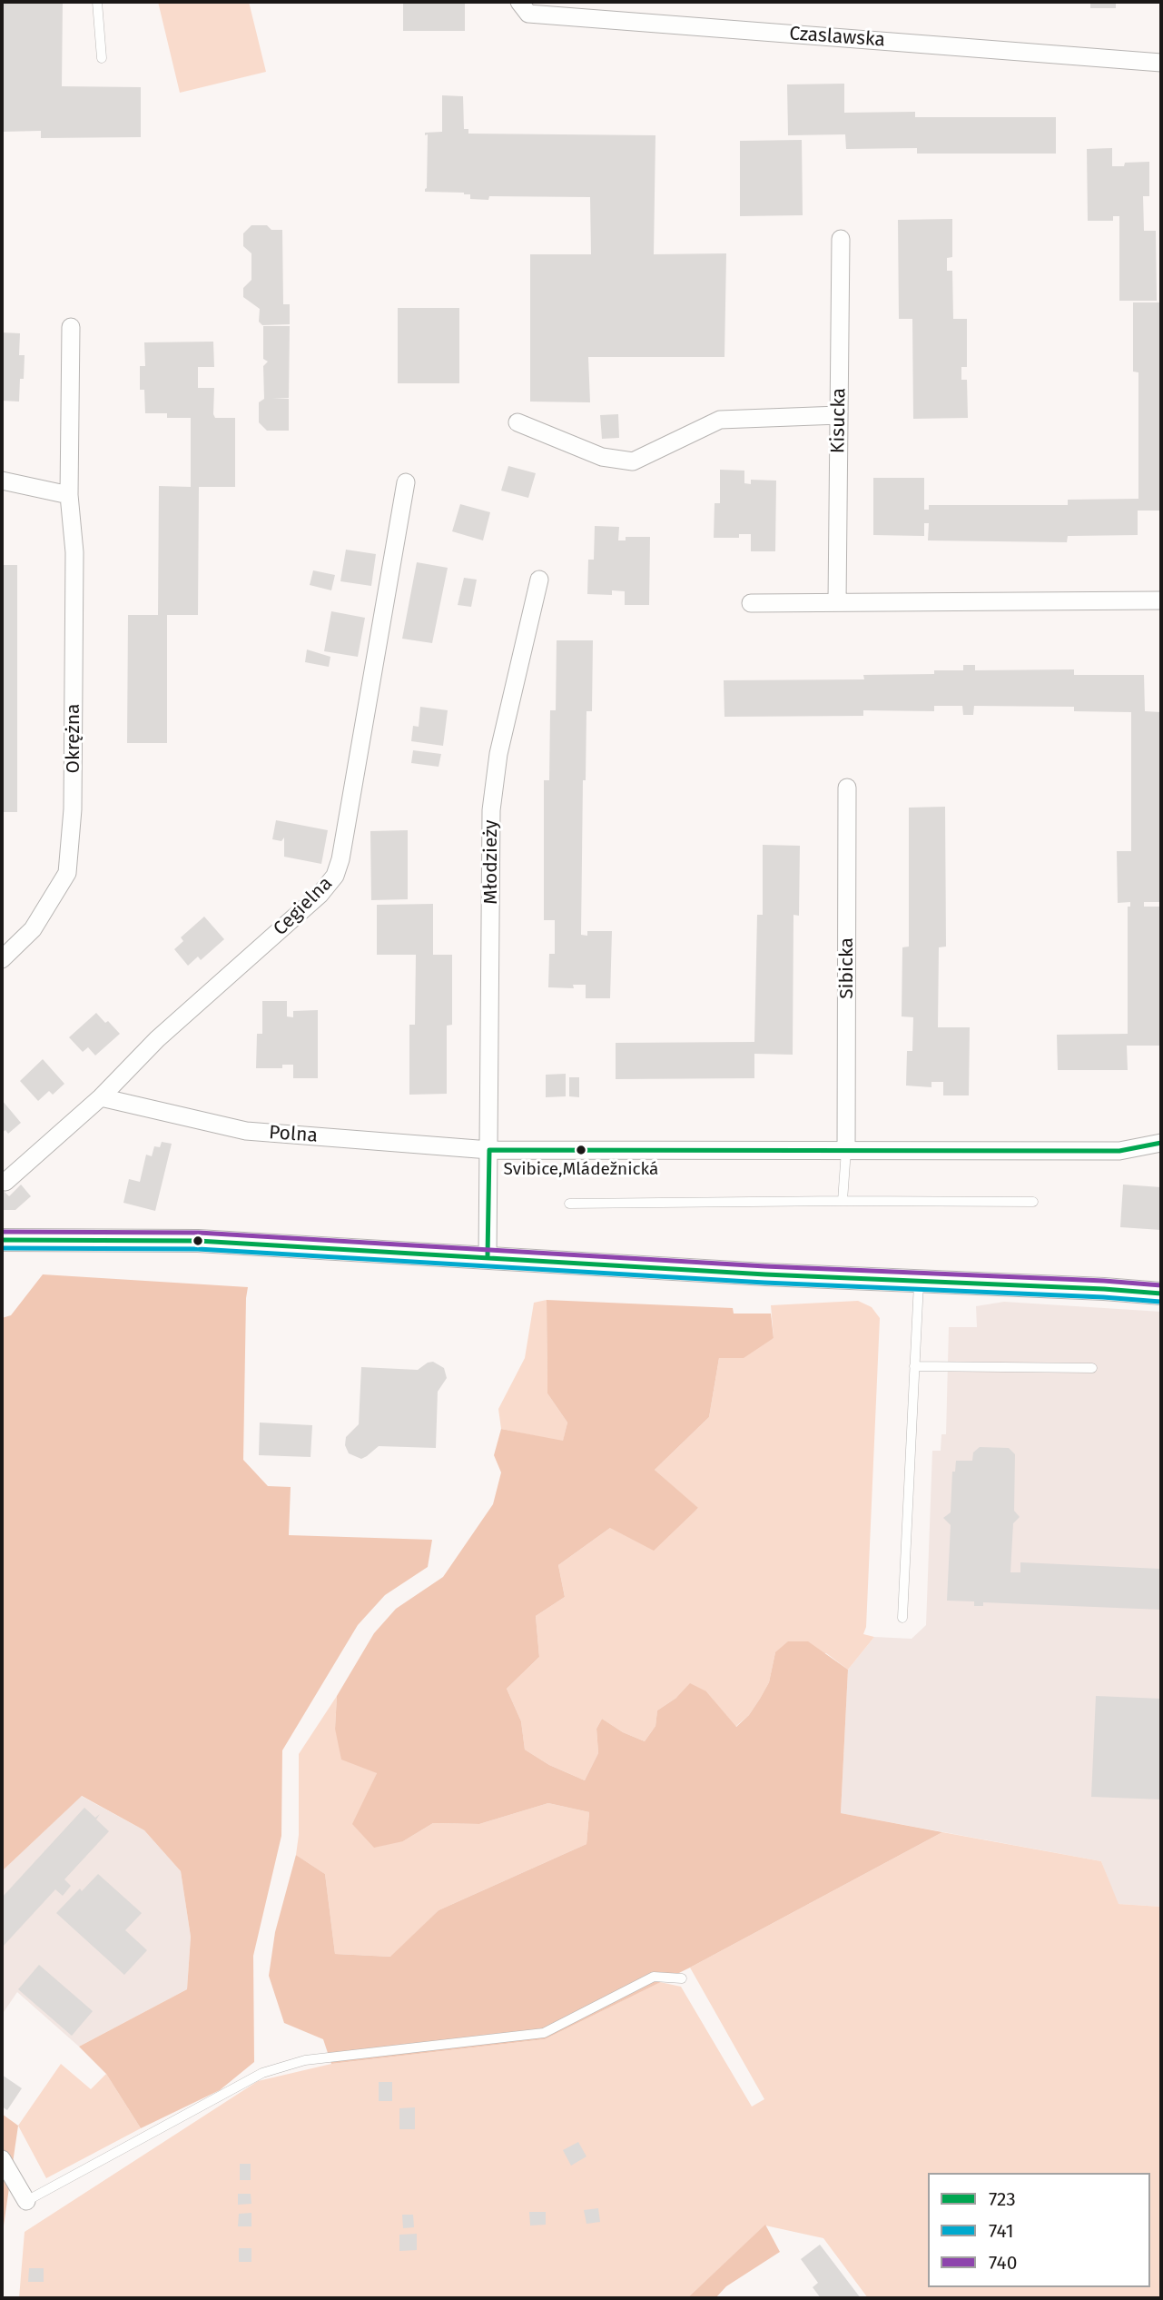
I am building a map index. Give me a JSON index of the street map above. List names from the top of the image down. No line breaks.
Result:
{"streets":{"street":["Czaslawska","Kisucka","Okrężna","Młodzieży","Cegielna","Sibicka","Polna"]},"crossings":[["Młodzieży","Polna"],["Cegielna","Polna"],["Sibicka","Polna"]],"places":["Svibice,Mládežnická"],"lines":["transit line 723","transit line 740","transit line 741"],"legend":["723","741","740"]}
